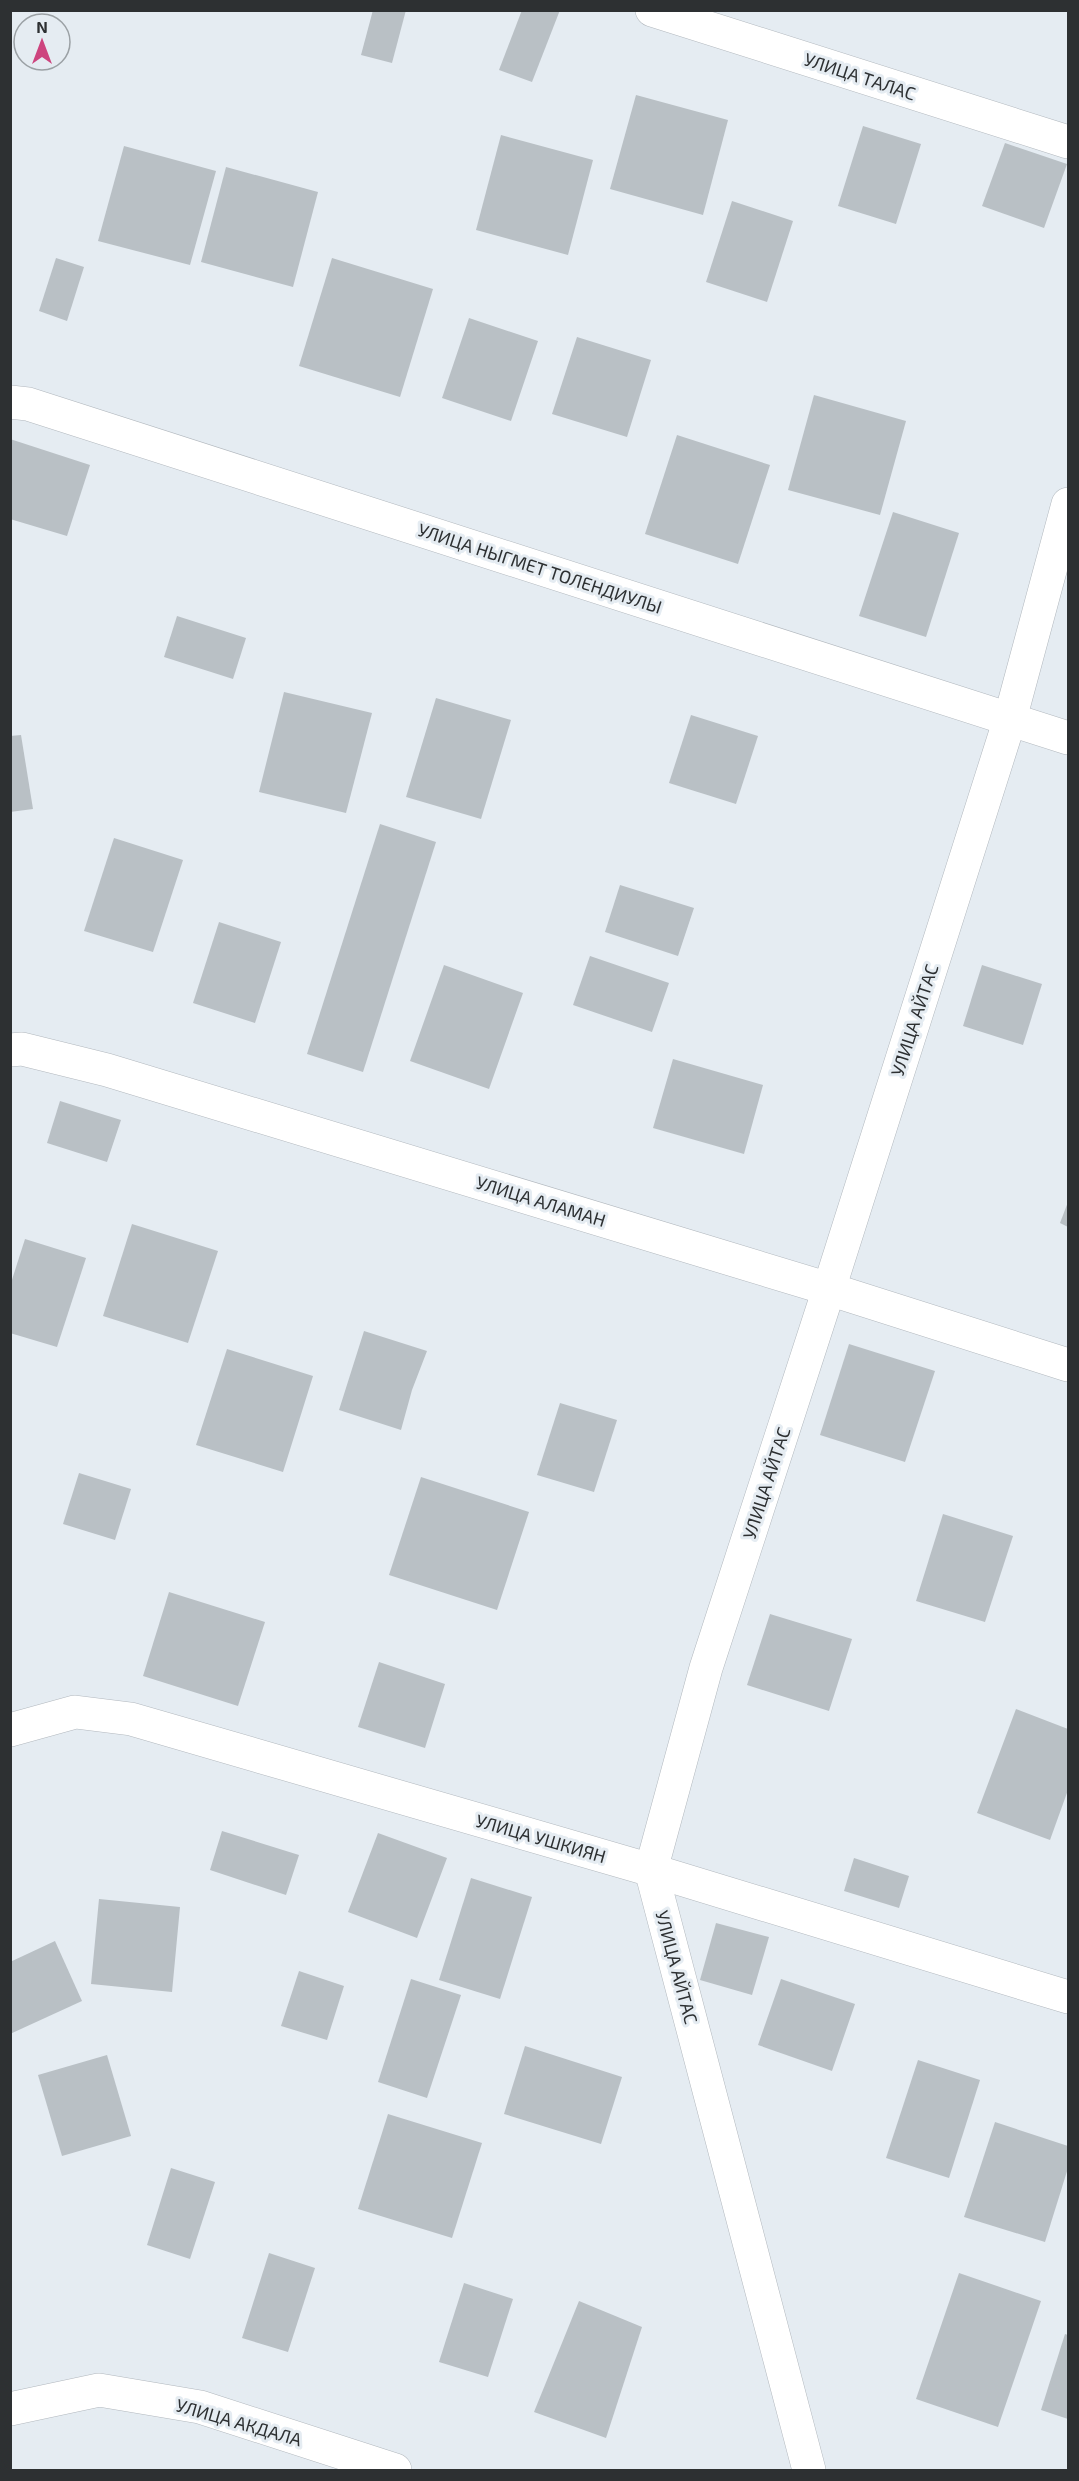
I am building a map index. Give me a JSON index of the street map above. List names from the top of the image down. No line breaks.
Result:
{"streets":{"street":["УЛИЦА ТАЛАС","УЛИЦА НЫГМЕТ ТОЛЕНДИУЛЫ","УЛИЦА АЙТАС","УЛИЦА АЛАМАН","УЛИЦА УШКИЯН","УЛИЦА АКДАЛА"]},"crossings":[["УЛИЦА НЫГМЕТ ТОЛЕНДИУЛЫ","УЛИЦА АЙТАС"],["УЛИЦА АЙТАС","УЛИЦА АЛАМАН"],["УЛИЦА АЙТАС","УЛИЦА УШКИЯН"]],"north":"top"}
